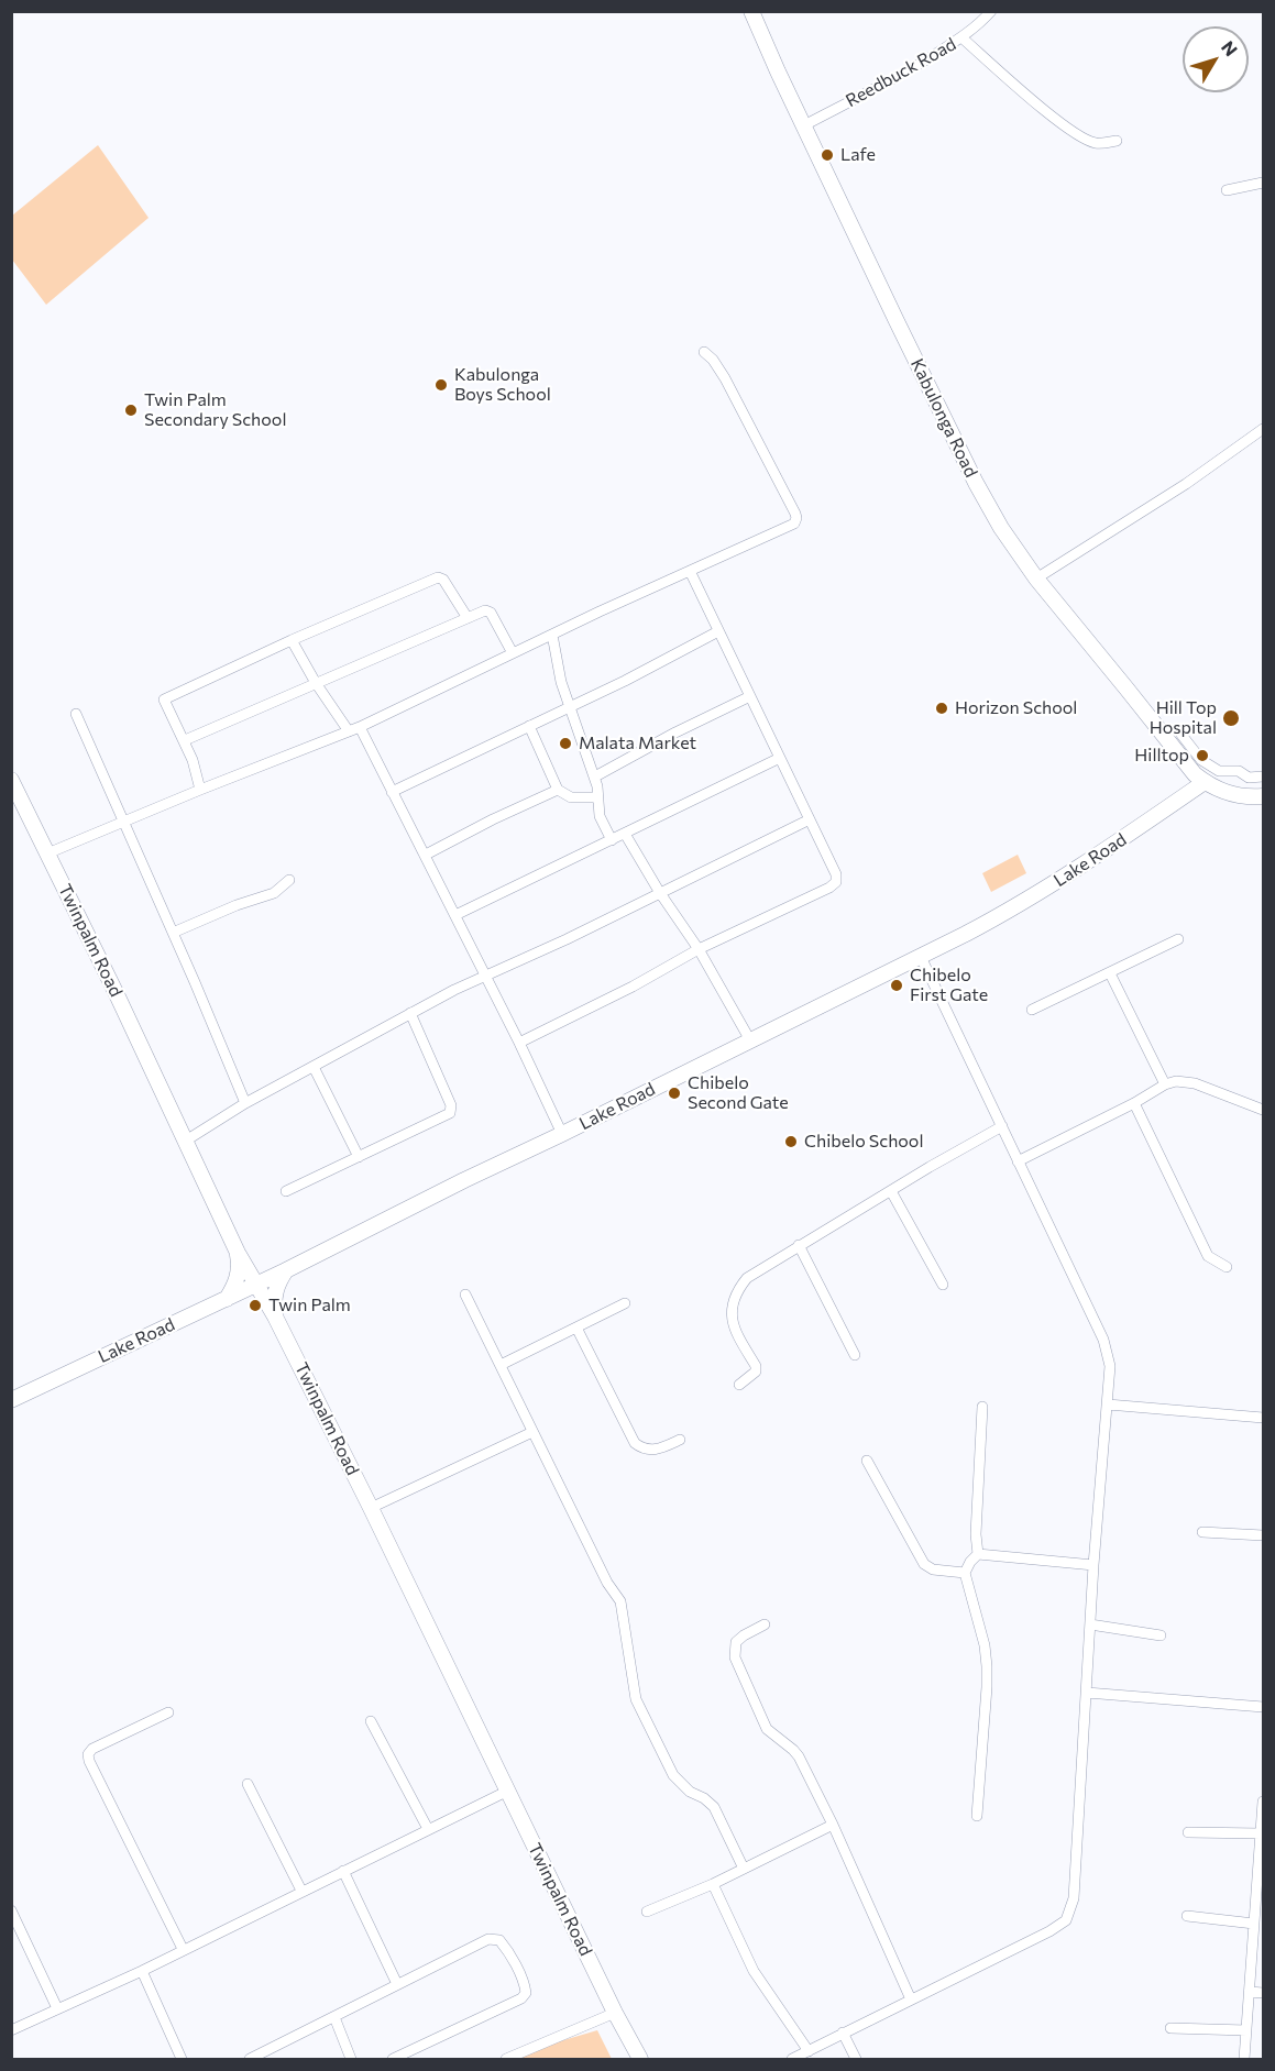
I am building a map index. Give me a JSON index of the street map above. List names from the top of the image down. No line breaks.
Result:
{"streets":{"main road":["Kabulonga Road","Lake Road","Twinpalm Road"],"street":["Reedbuck Road"]},"crossings":[["Reedbuck Road","Kabulonga Road"],["Kabulonga Road","Lake Road"],["Lake Road","Twinpalm Road"]],"places":["Lafe","Kabulonga Boys School","Twin Palm Secondary School","Horizon School","Hill Top Hospital","Malata Market","Hilltop","Chibelo First Gate","Chibelo Second Gate","Chibelo School","Twin Palm"],"north":"top right"}
